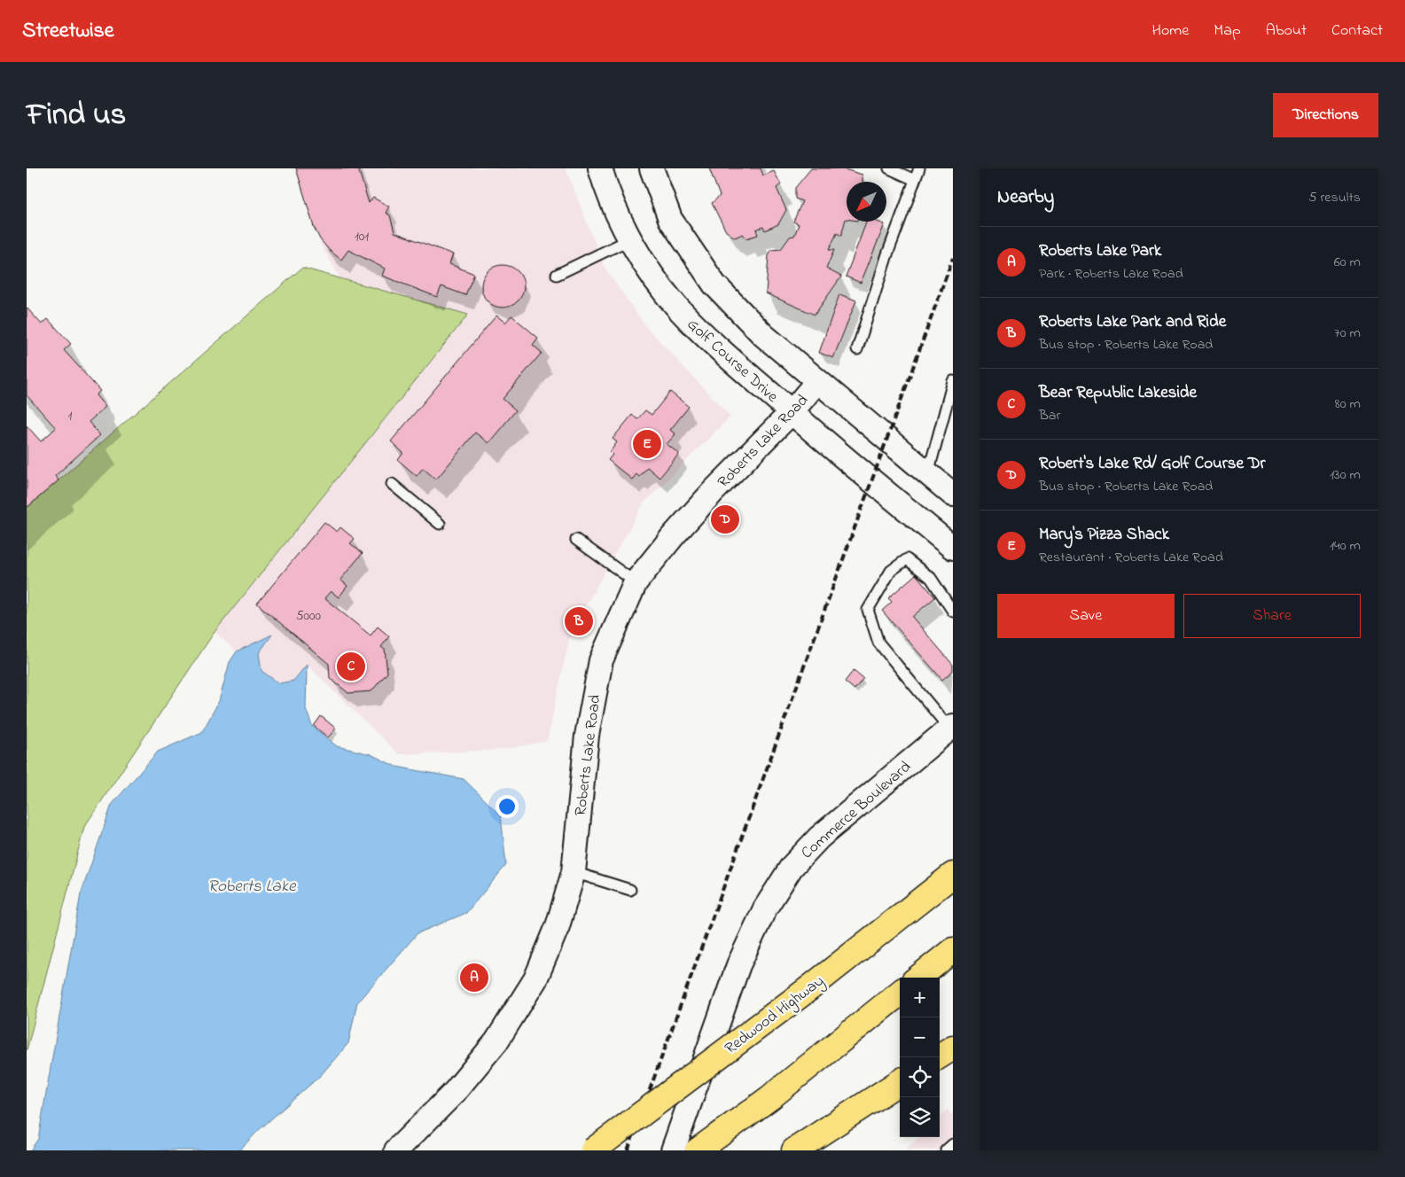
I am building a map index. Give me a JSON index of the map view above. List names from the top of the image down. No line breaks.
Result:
{"streets":{"highway":["Redwood Highway"],"street":["Golf Course Drive","Roberts Lake Road","Commerce Boulevard"]},"crossings":[["Golf Course Drive","Roberts Lake Road"]],"water":["Roberts Lake"],"house_numbers":["101","1","5000"],"north":"bottom left","page":{"header":"Streetwise","nav":["Home","Map","About","Contact"],"title":"Find us","buttons":["Directions",["Save","Share"]],"heading":["Nearby","5 results"],"list":[{"mark":"A","name":"Roberts Lake Park","note":"Park · Roberts Lake Road","value":"60 m"},{"mark":"B","name":"Roberts Lake Park and Ride","note":"Bus stop · Roberts Lake Road","value":"70 m"},{"mark":"C","name":"Bear Republic Lakeside","note":"Bar","value":"80 m"},{"mark":"D","name":"Robert's Lake Rd/ Golf Course Dr","note":"Bus stop · Roberts Lake Road","value":"130 m"},{"mark":"E","name":"Mary's Pizza Shack","note":"Restaurant · Roberts Lake Road","value":"140 m"}],"pins":["E","D","B","C","A"],"map_buttons":["+","−"]}}
